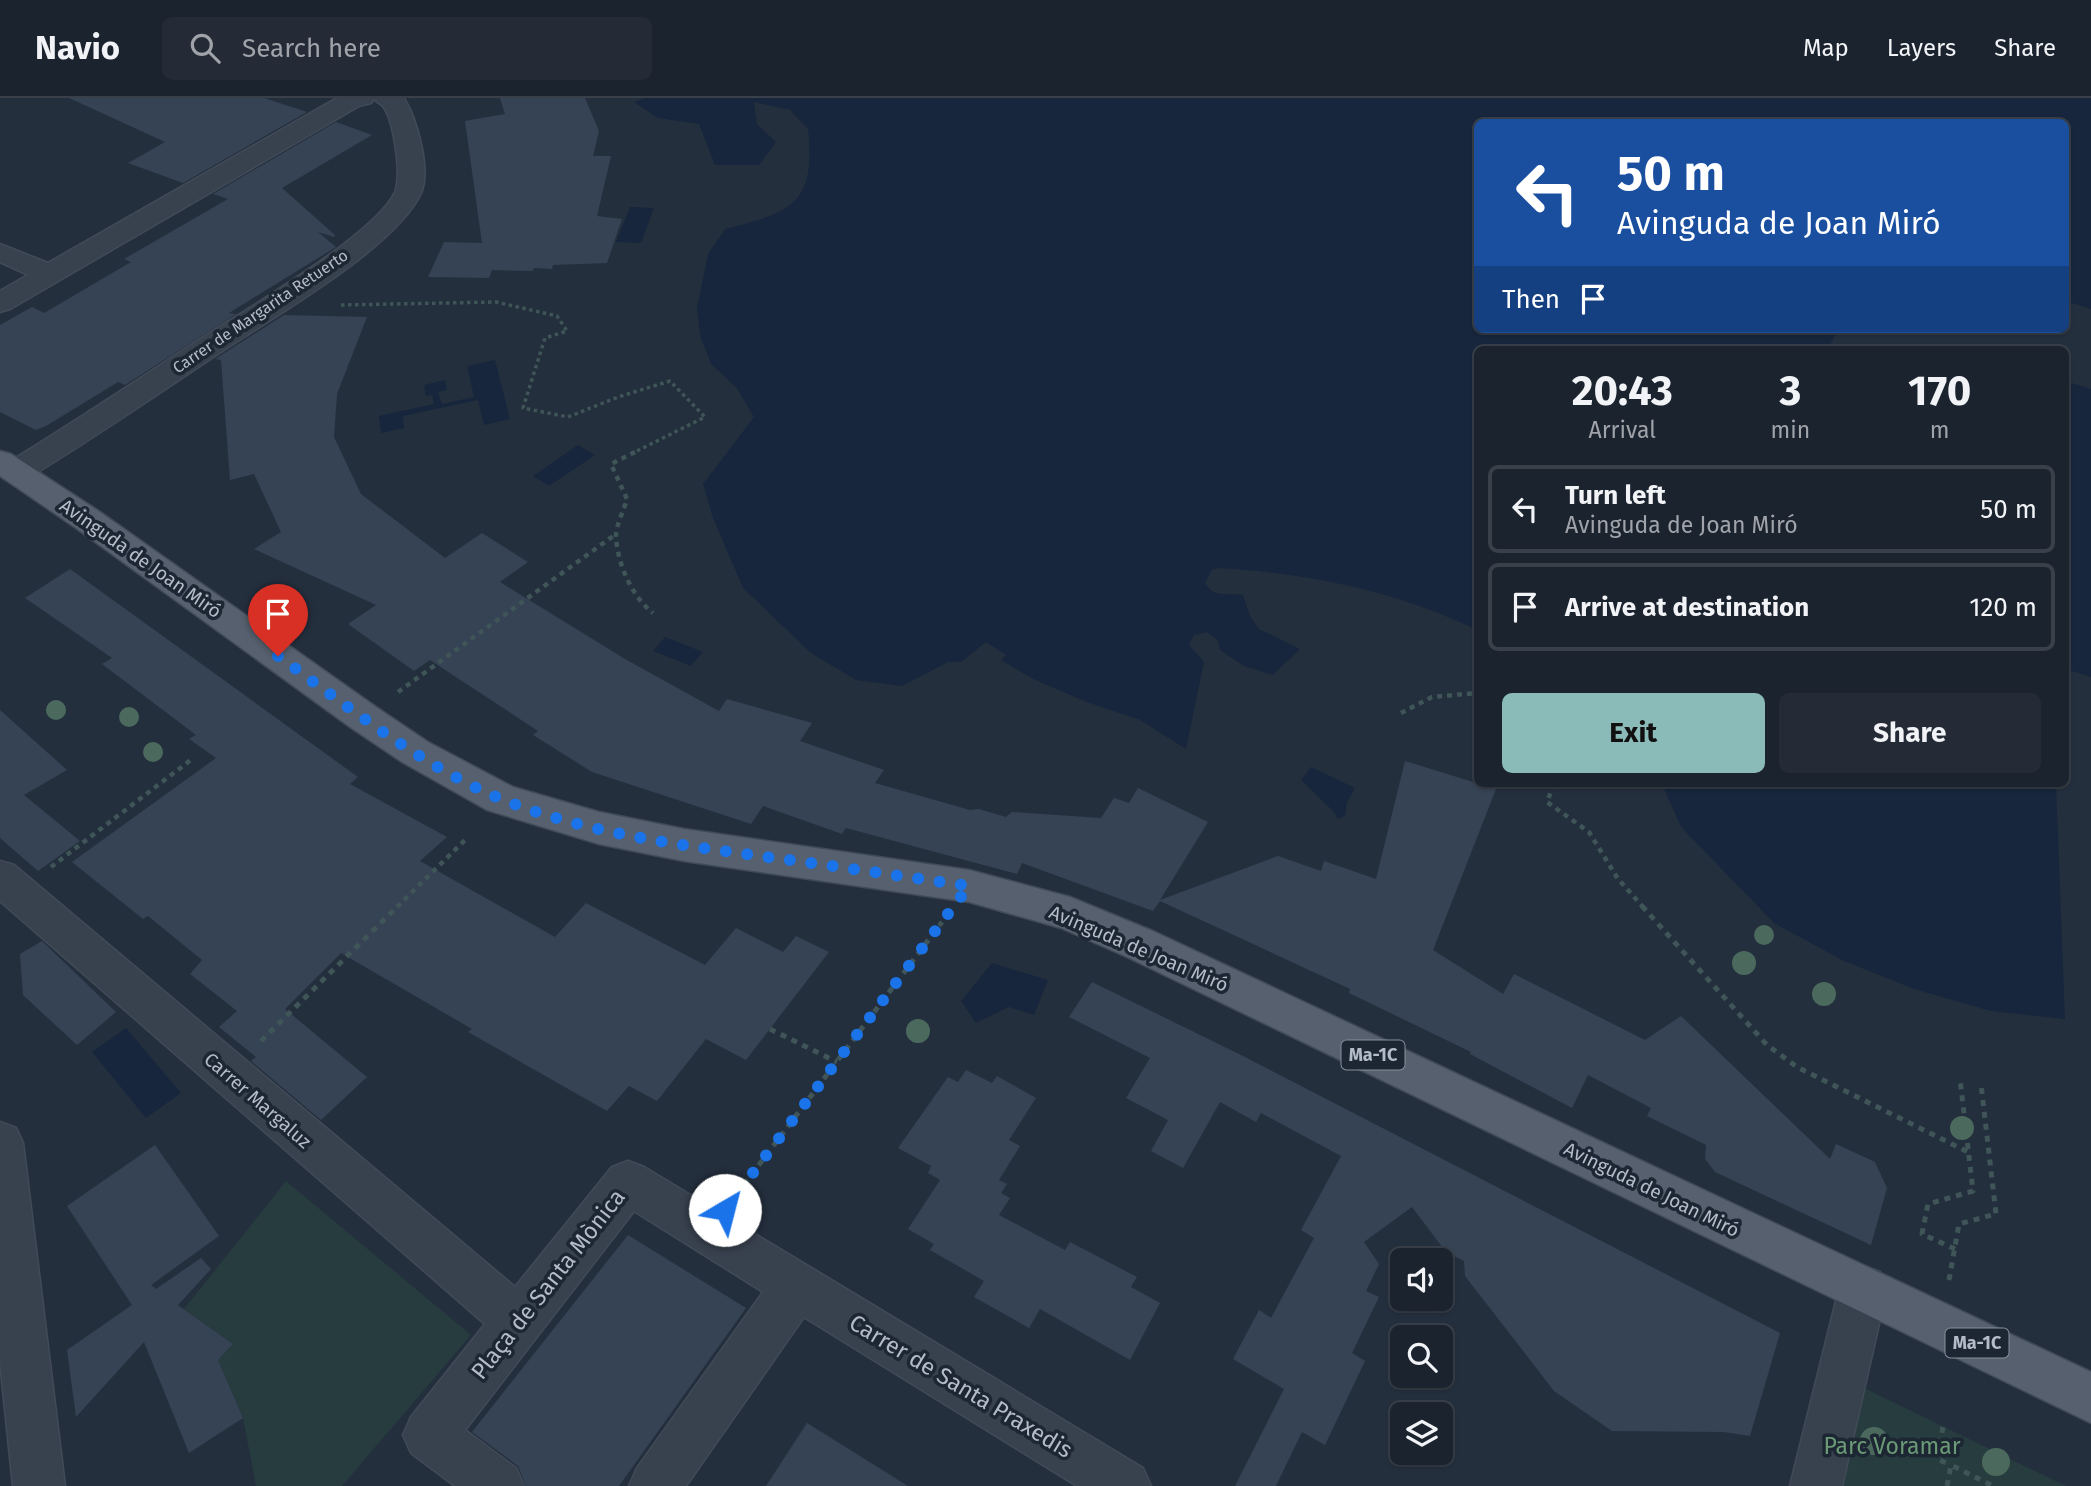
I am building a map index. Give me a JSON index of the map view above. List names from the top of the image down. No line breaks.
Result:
{"streets":{"main road":["Avinguda de Joan Miró","Ma-1C"],"street":["Carrer de Margarita Retuerto","Carrer Margaluz","Plaça de Santa Mònica","Carrer de Santa Praxedis"]},"crossings":[["Carrer de Margarita Retuerto","Avinguda de Joan Miró"],["Carrer Margaluz","Plaça de Santa Mònica"],["Plaça de Santa Mònica","Carrer de Santa Praxedis"]],"parks":["Parc Voramar"],"page":{"header":"Navio","search":"Search here","nav":["Map","Layers","Share"],"turn":["50 m","Avinguda de Joan Miró"],"then":"Then","eta":["20:43","Arrival","3","min","170","m"],"list":[{"name":"Turn left","note":"Avinguda de Joan Miró","value":"50 m"},{"name":"Arrive at destination","value":"120 m"}],"buttons":["Exit","Share"]}}
